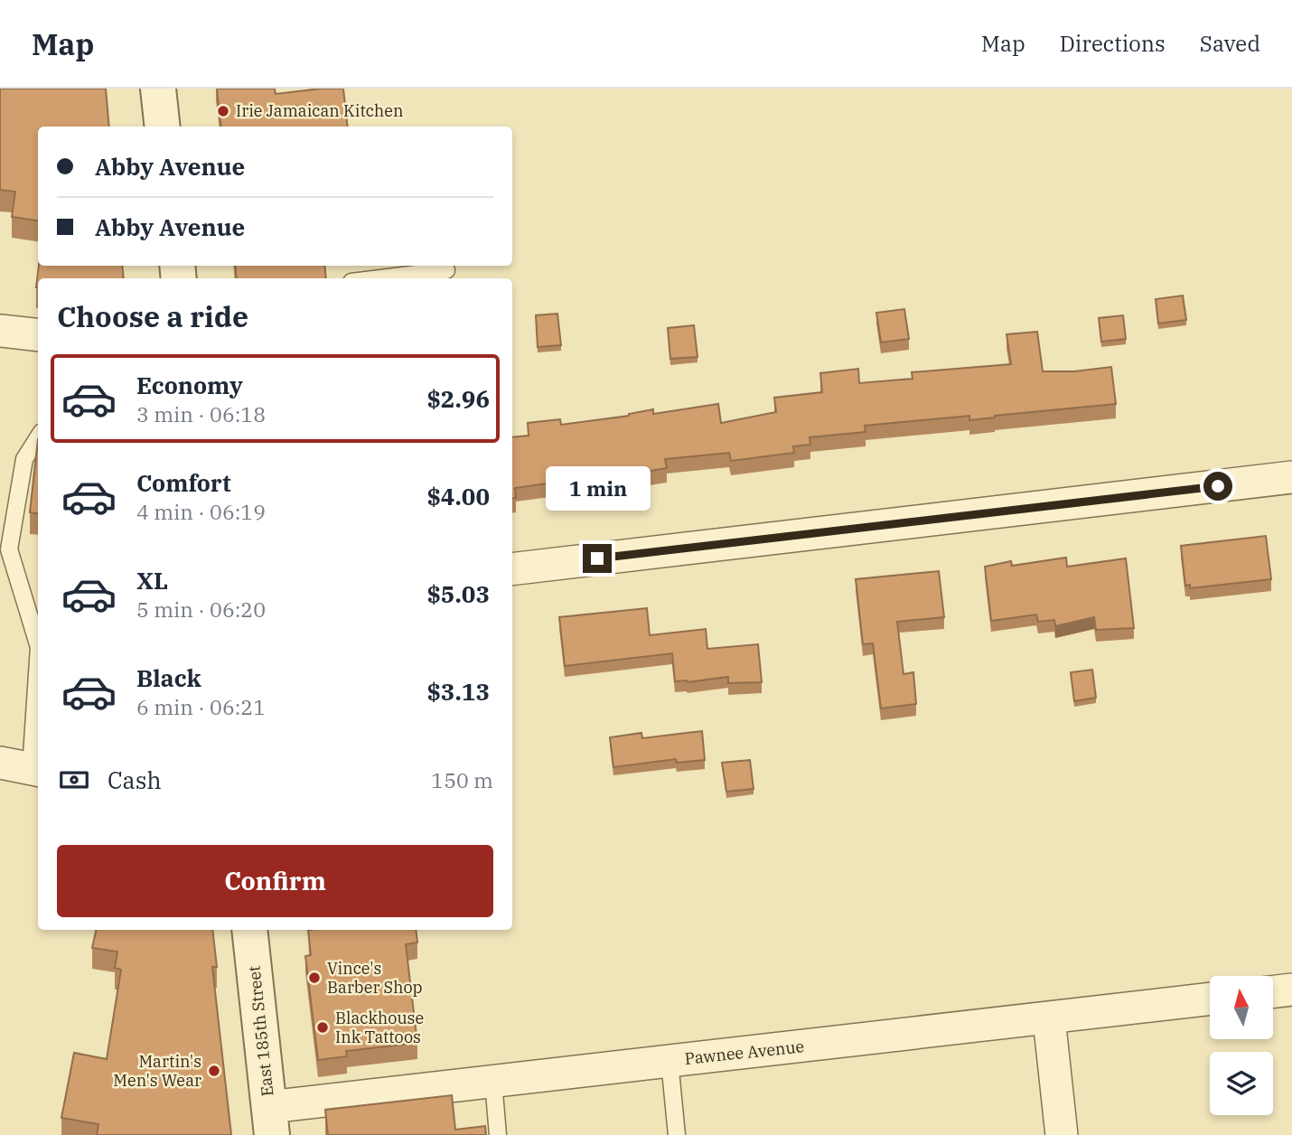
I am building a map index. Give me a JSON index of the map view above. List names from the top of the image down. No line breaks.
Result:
{"streets":{"street":["East 185th Street","Pawnee Avenue"]},"crossings":[["East 185th Street","Pawnee Avenue"]],"places":["Irie Jamaican Kitchen","Vince's Barber Shop","Blackhouse Ink Tattoos","Martin's Men's Wear"],"north":"top","page":{"header":"Map","nav":["Map","Directions","Saved"],"banner":["Abby Avenue","Abby Avenue"],"heading":"Choose a ride","list":[{"name":"Economy","note":"3 min · 06:18","value":"$2.96"},{"name":"Comfort","note":"4 min · 06:19","value":"$4.00"},{"name":"XL","note":"5 min · 06:20","value":"$5.03"},{"name":"Black","note":"6 min · 06:21","value":"$3.13"}],"bubble":"1 min","pay":["Cash","150 m"],"buttons":"Confirm"}}
